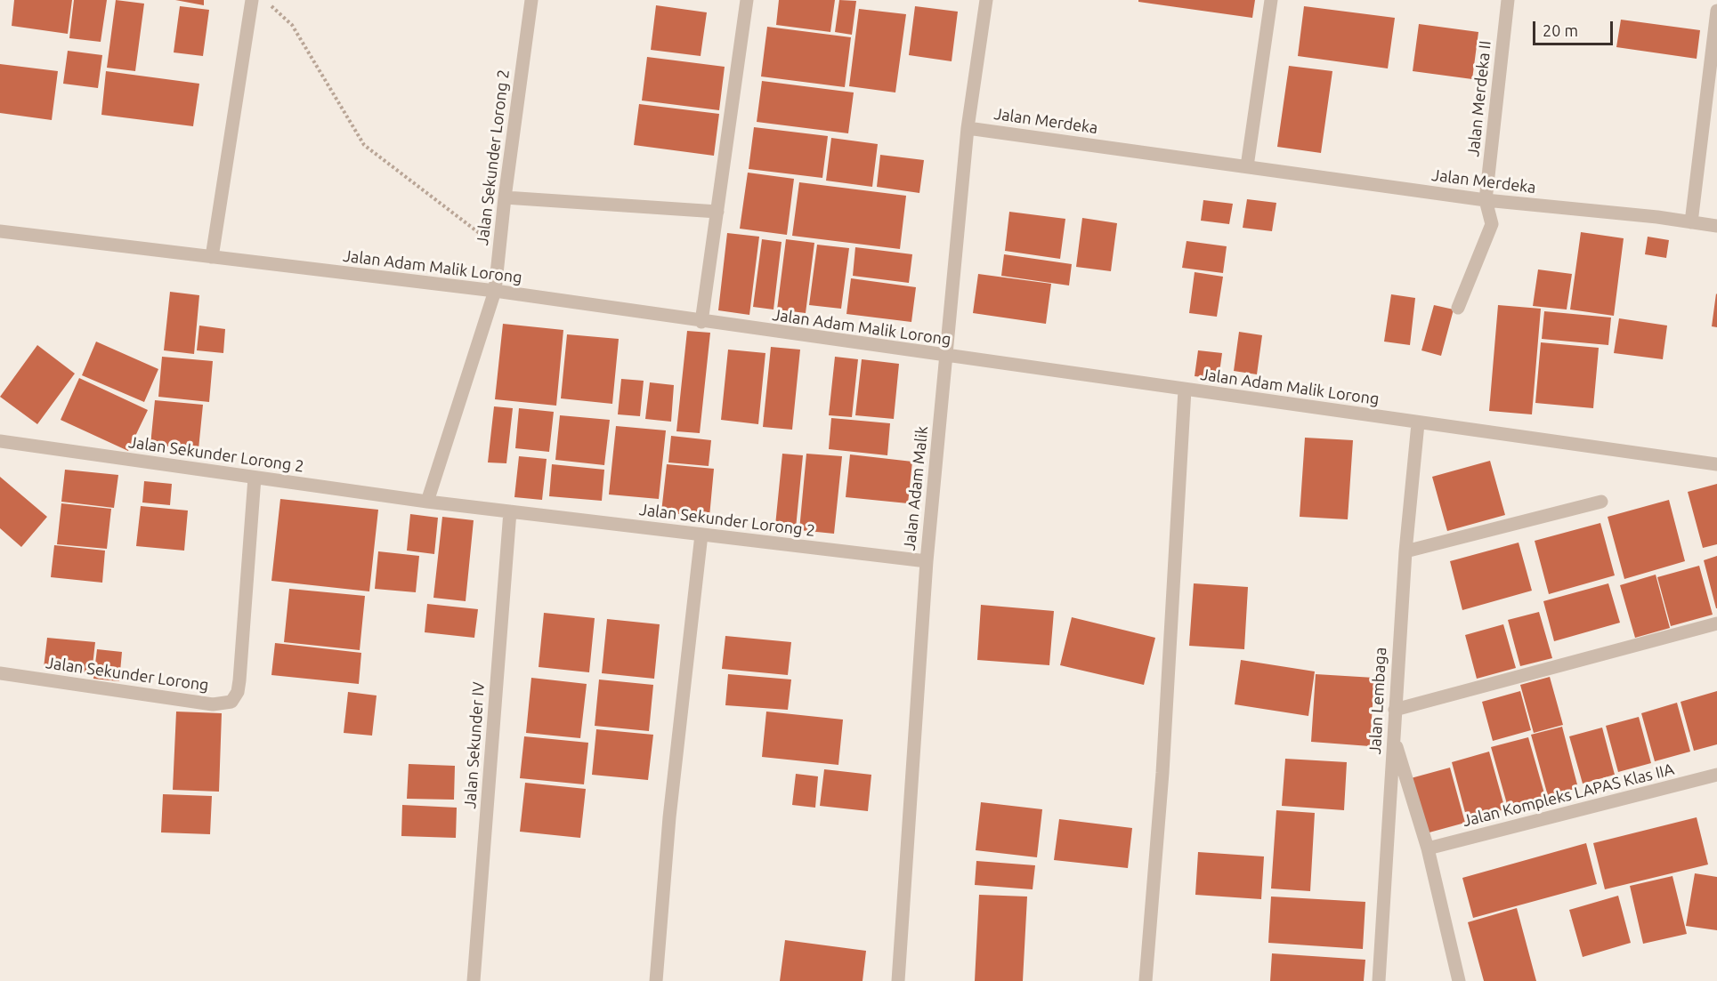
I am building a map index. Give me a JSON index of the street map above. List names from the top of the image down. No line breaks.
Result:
{"streets":{"street":["Jalan Merdeka II","Jalan Merdeka","Jalan Sekunder Lorong 2","Jalan Adam Malik Lorong","Jalan Adam Malik","Jalan Sekunder Lorong","Jalan Lembaga","Jalan Sekunder IV","Jalan Kompleks LAPAS Klas IIA"]},"crossings":[["Jalan Merdeka II","Jalan Merdeka"],["Jalan Merdeka","Jalan Adam Malik"],["Jalan Sekunder Lorong 2","Jalan Adam Malik Lorong"],["Jalan Sekunder Lorong 2","Jalan Adam Malik"],["Jalan Sekunder Lorong 2","Jalan Sekunder Lorong"],["Jalan Sekunder Lorong 2","Jalan Sekunder IV"],["Jalan Adam Malik Lorong","Jalan Adam Malik"],["Jalan Adam Malik Lorong","Jalan Lembaga"]],"scale_bar":"20 m"}
